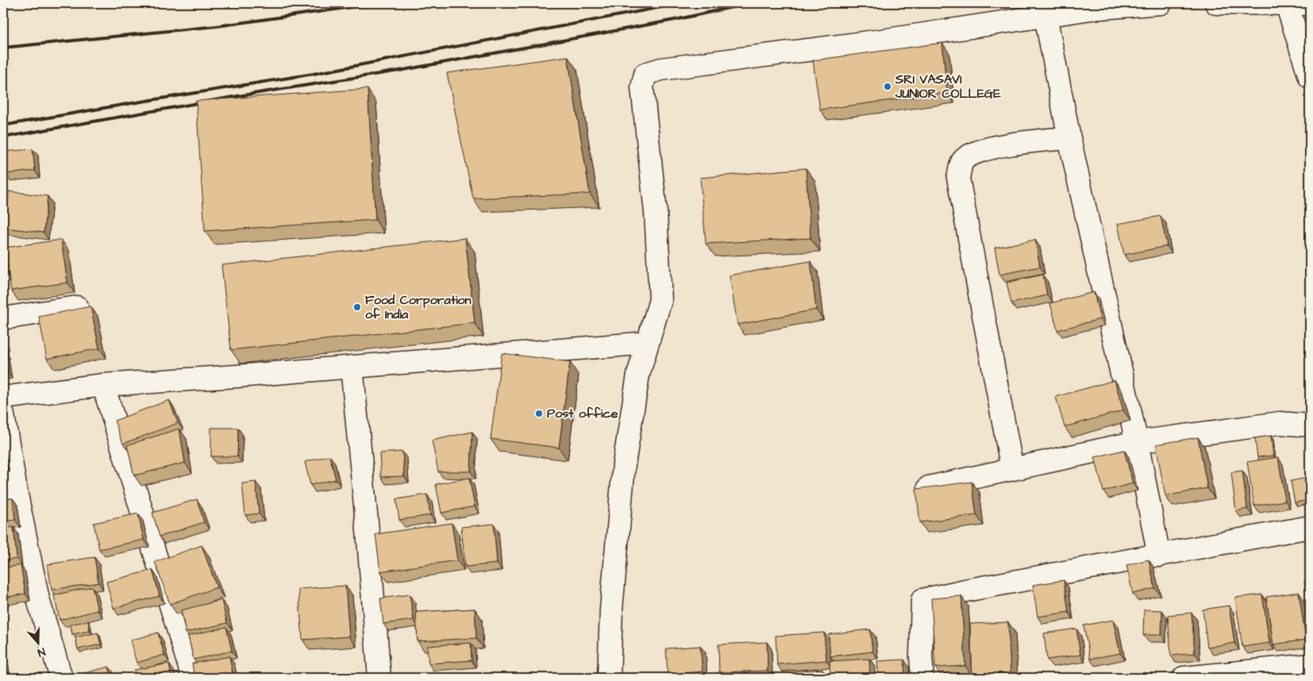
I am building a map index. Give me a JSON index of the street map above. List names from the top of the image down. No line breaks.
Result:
{"places":["SRI VASAVI JUNIOR COLLEGE","Food Corporation of India","Post office"],"north":"bottom"}
